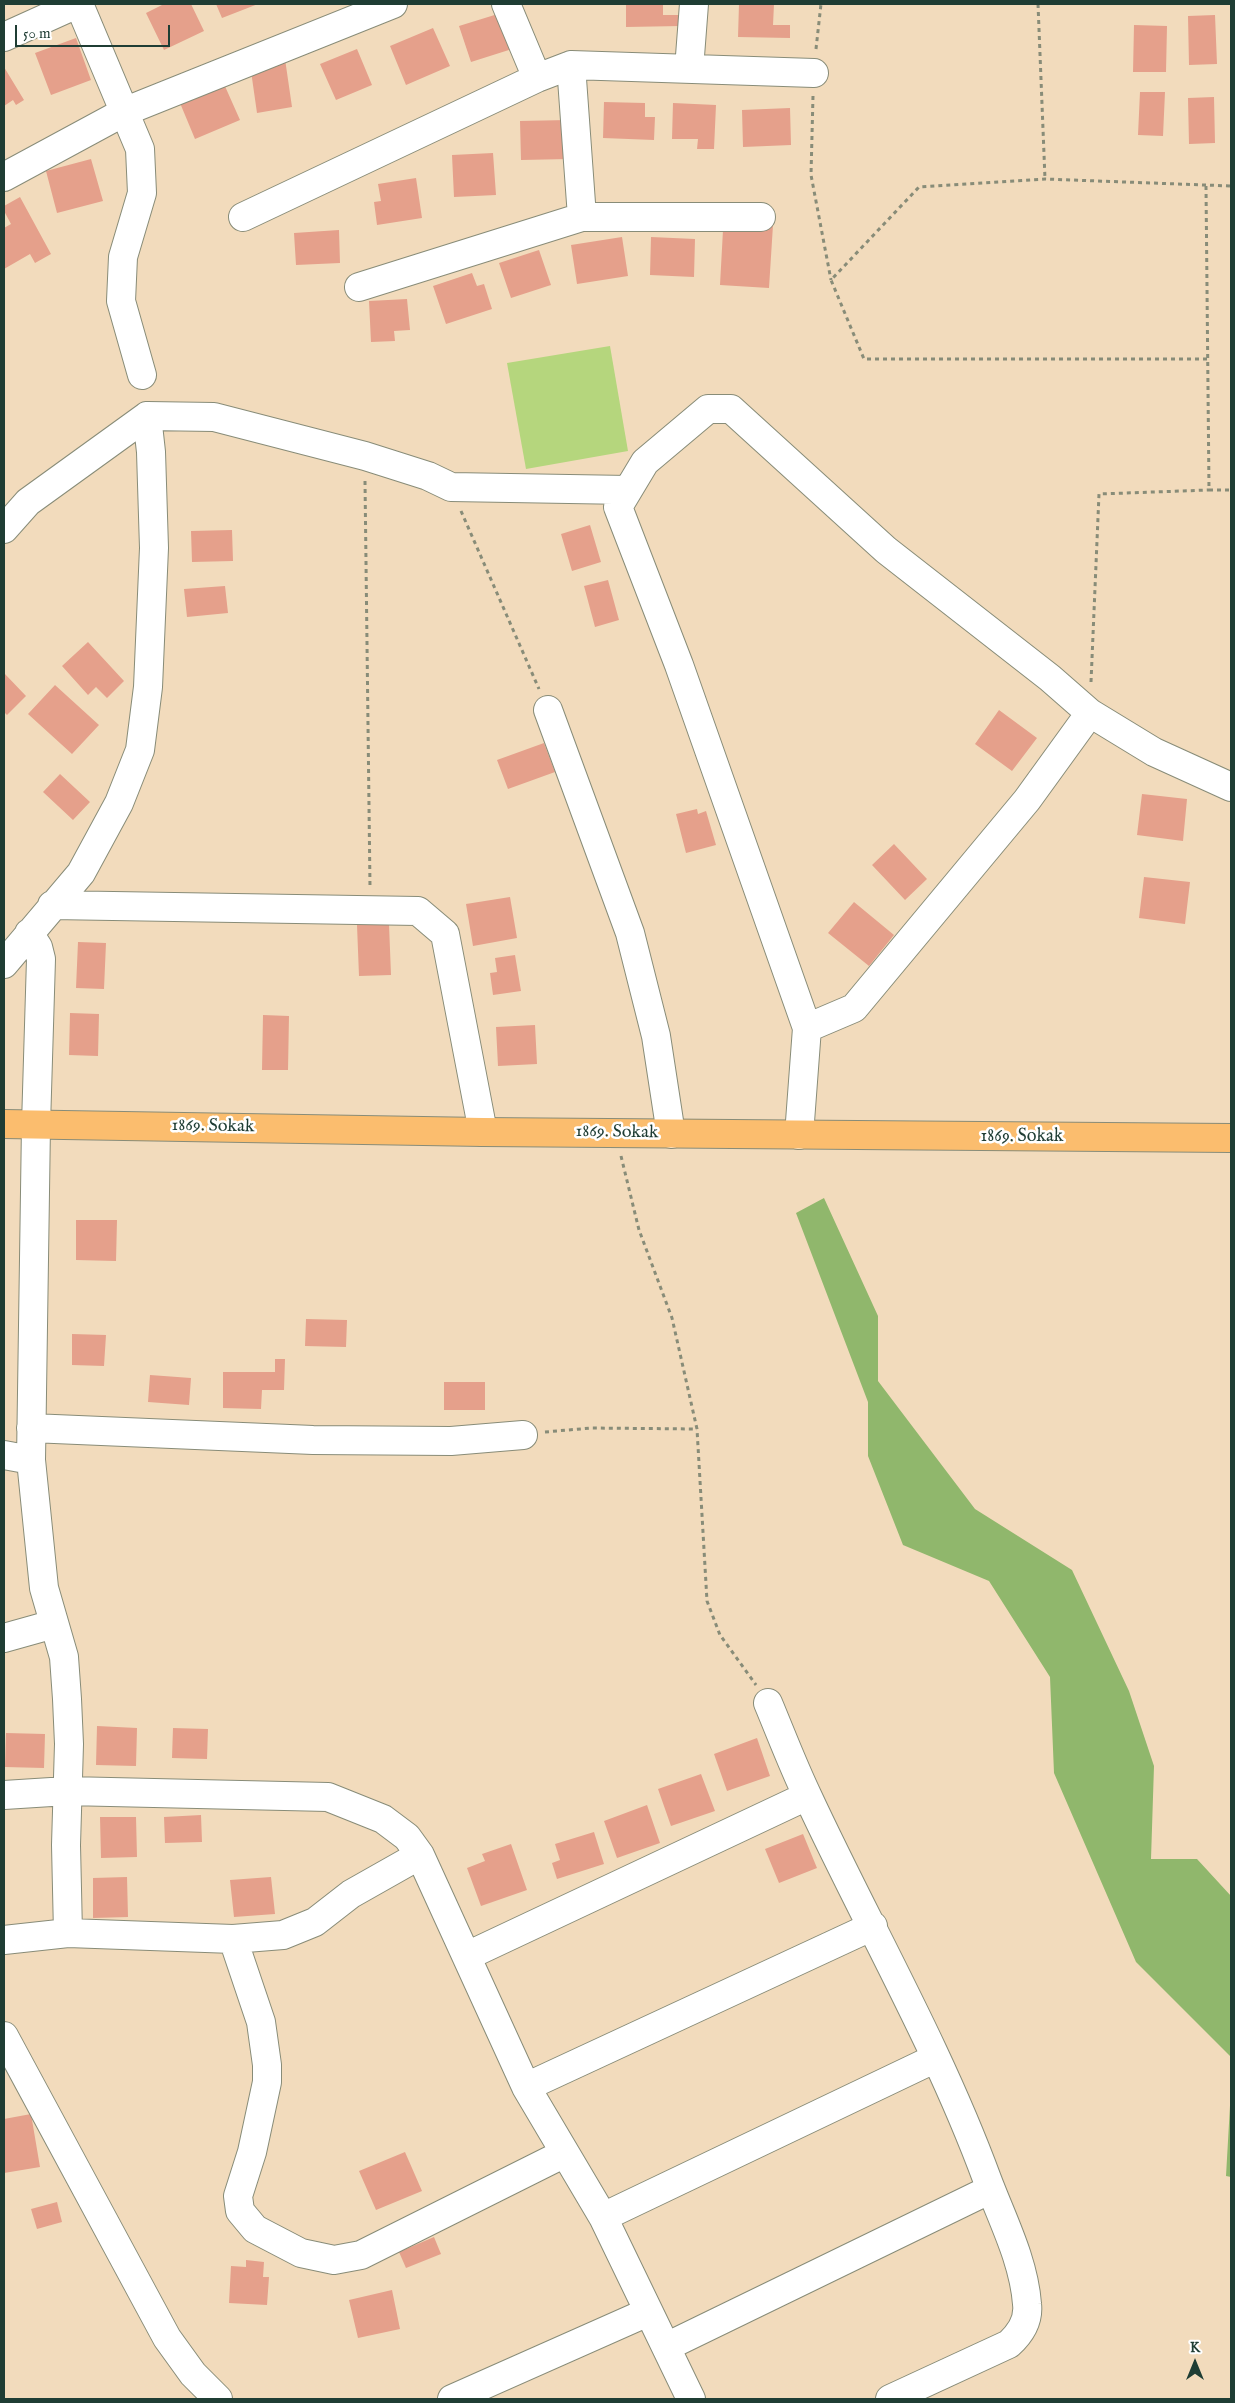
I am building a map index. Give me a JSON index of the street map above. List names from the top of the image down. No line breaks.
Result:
{"streets":{"main road":["1869. Sokak"]},"scale_bar":"50 m","north":"top"}
